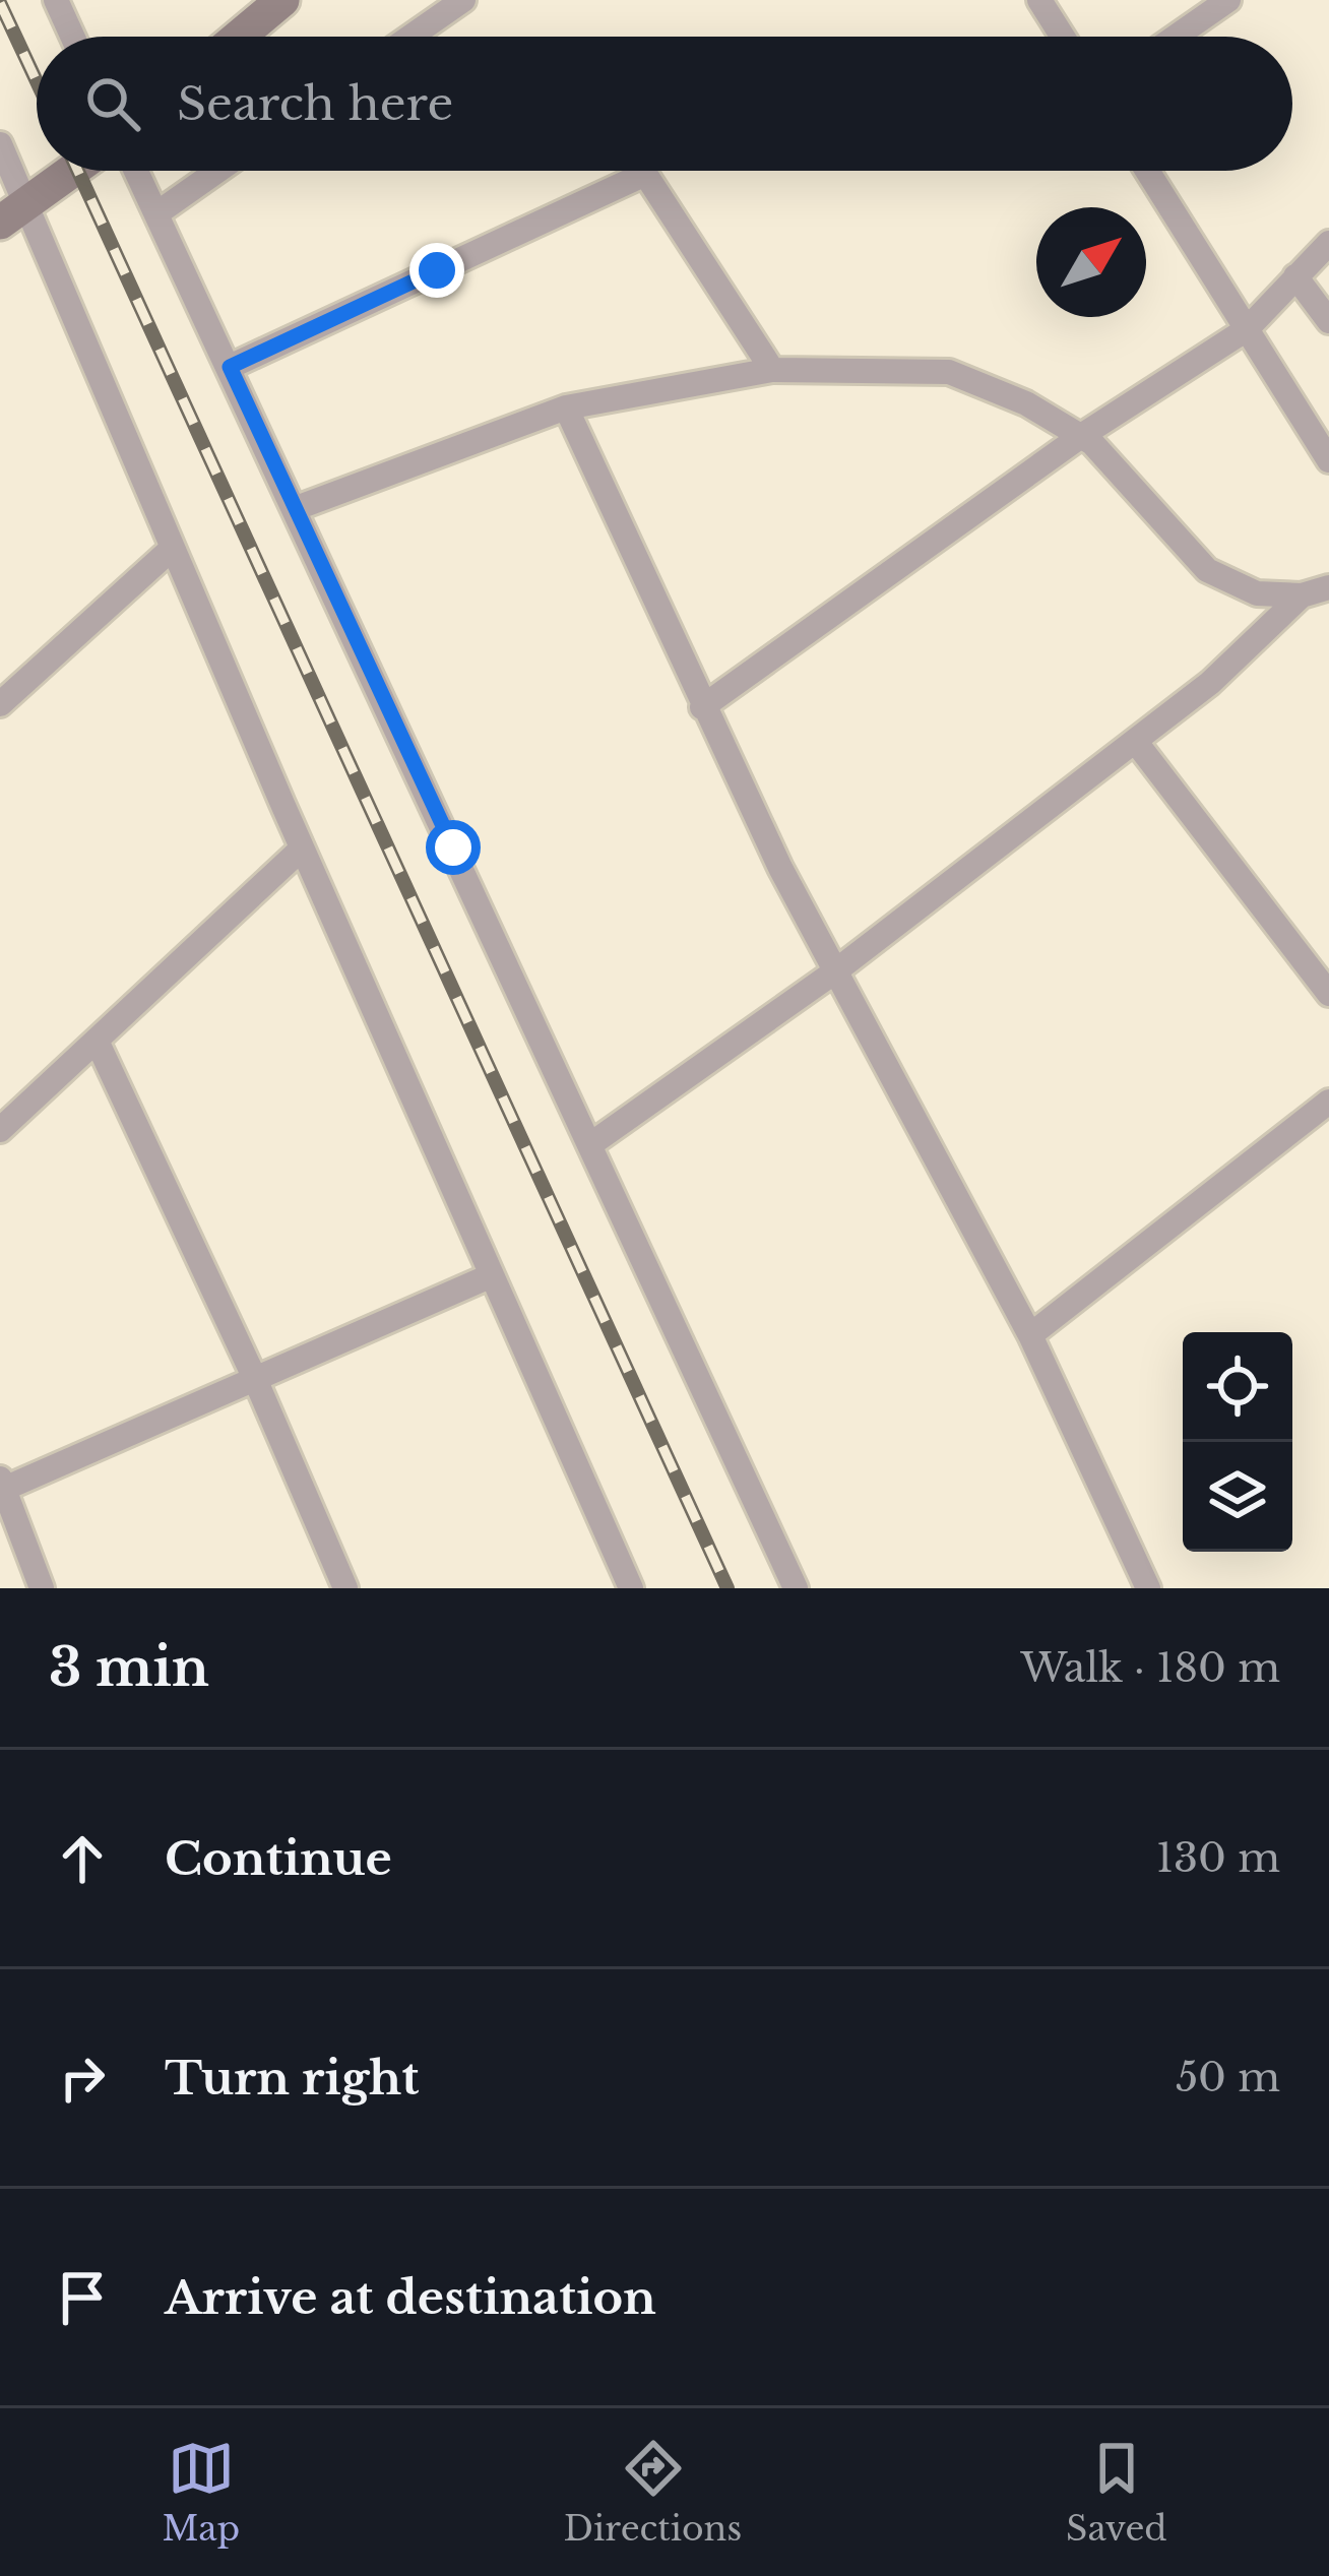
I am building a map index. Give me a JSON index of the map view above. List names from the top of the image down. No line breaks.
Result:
{"north":"top right","page":{"search":"Search here","heading":["3 min","Walk · 180 m"],"list":[["Continue","130 m"],["Turn right","50 m"],"Arrive at destination"],"nav":["Map","Directions","Saved"]}}
